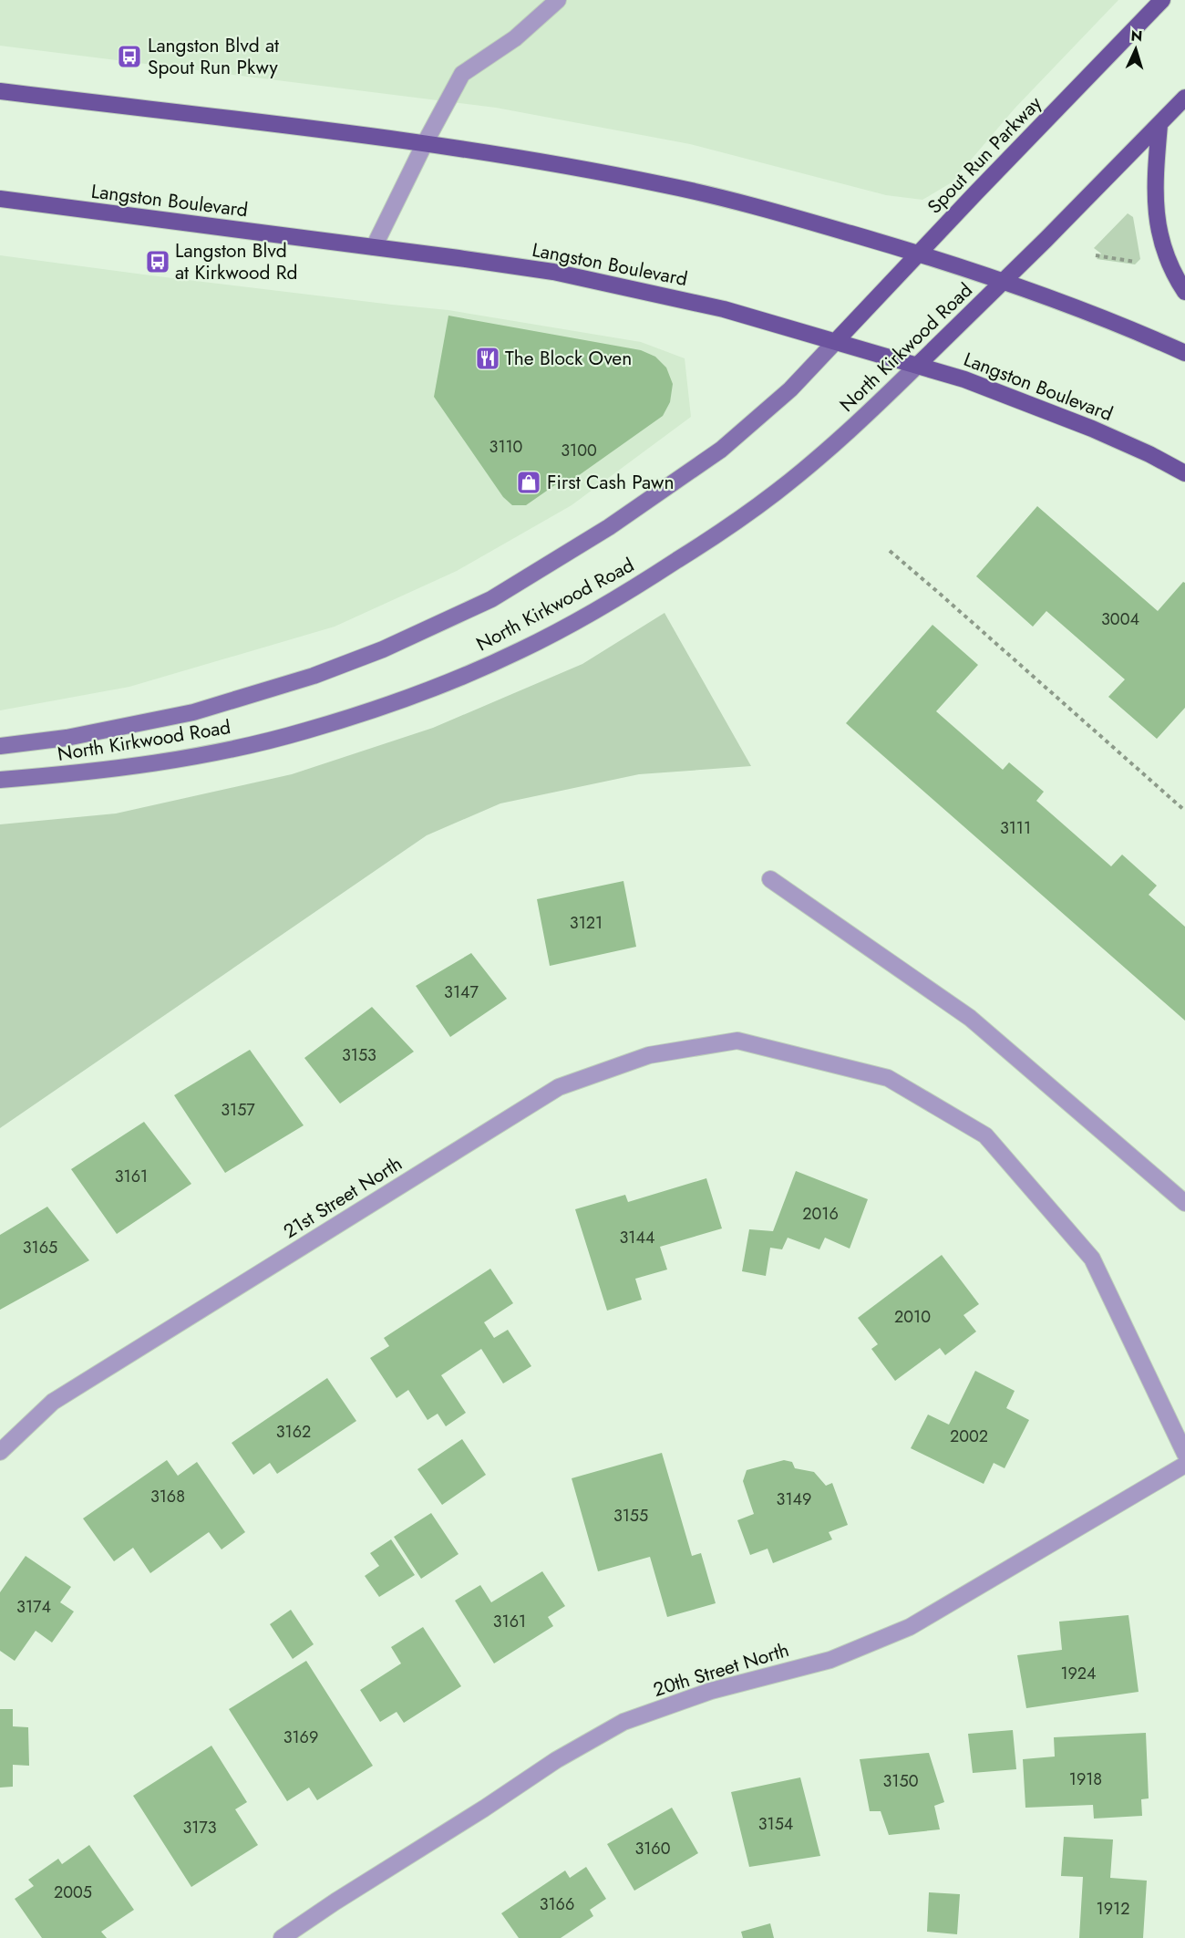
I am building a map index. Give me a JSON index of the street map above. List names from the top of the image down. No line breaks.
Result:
{"streets":{"main road":["Spout Run Parkway","Langston Boulevard","North Kirkwood Road"],"street":["21st Street North","20th Street North"]},"crossings":[["Spout Run Parkway","Langston Boulevard"],["Spout Run Parkway","North Kirkwood Road"],["Langston Boulevard","North Kirkwood Road"]],"places":{"bus stop":["Langston Blvd at Spout Run Pkwy","Langston Blvd at Kirkwood Rd"],"restaurant":["The Block Oven"],"shop":["First Cash Pawn"]},"house_numbers":["3110","3100","3004","3111","3121","3147","3153","3157","3161","2016","3144","3165","2010","3162","2002","3168","3149","3155","3174","3161","1924","3169","1918","3150","3154","3173","3160","2005","3166","1912"],"north":"top"}
